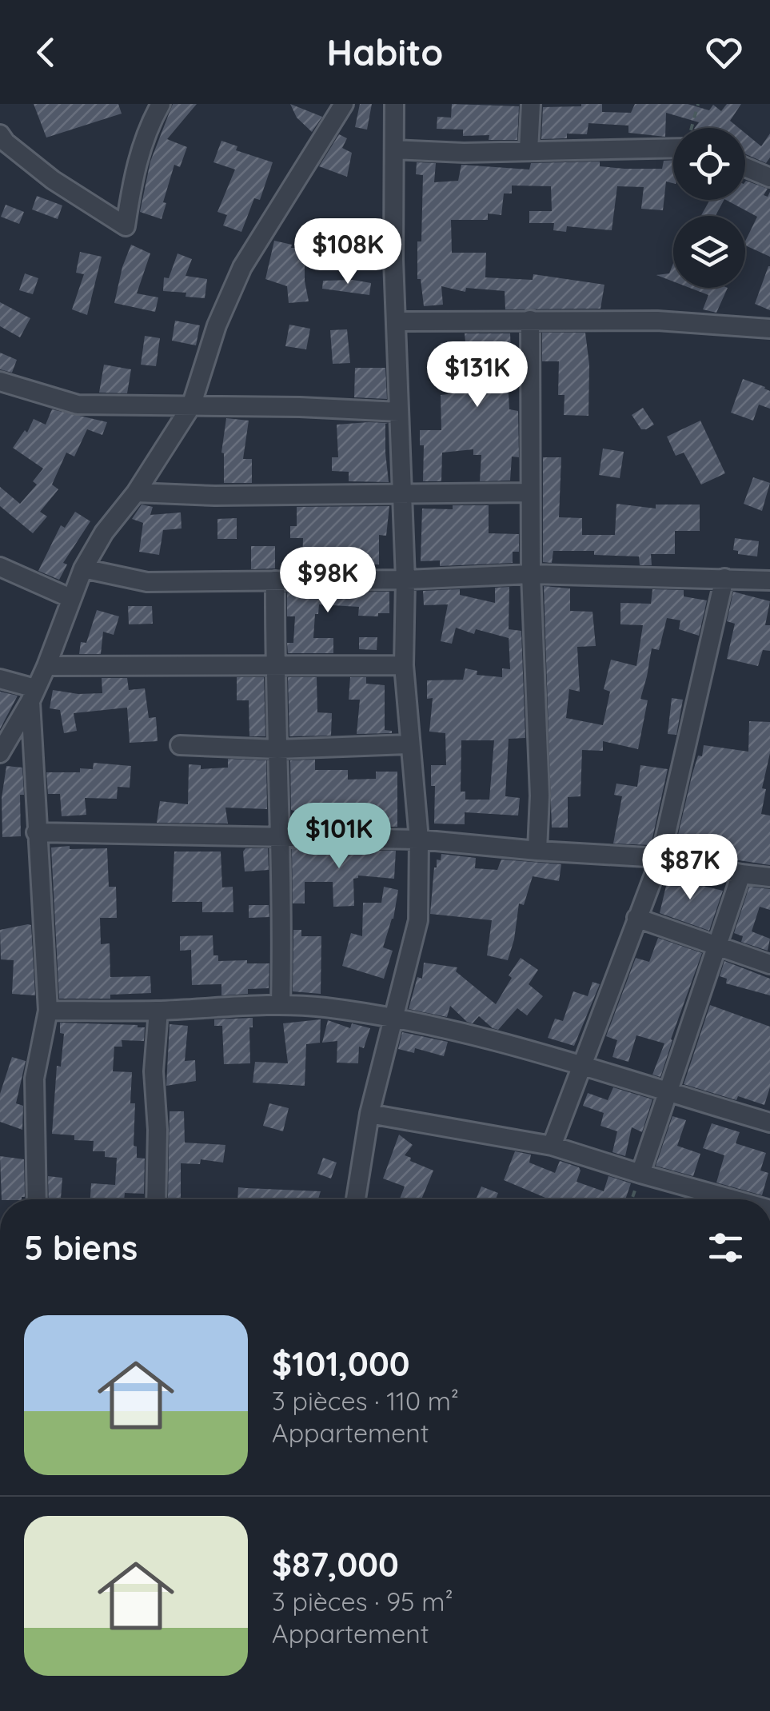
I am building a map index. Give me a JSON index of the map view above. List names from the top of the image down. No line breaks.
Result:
{"page":{"header":"Habito","price":["$108K","$131K","$98K","$101K","$87K"],"heading":"5 biens","list":[{"name":"$101,000","note":"3 pièces · 110 m² · Appartement"},{"name":"$87,000","note":"3 pièces · 95 m² · Appartement"}]}}
